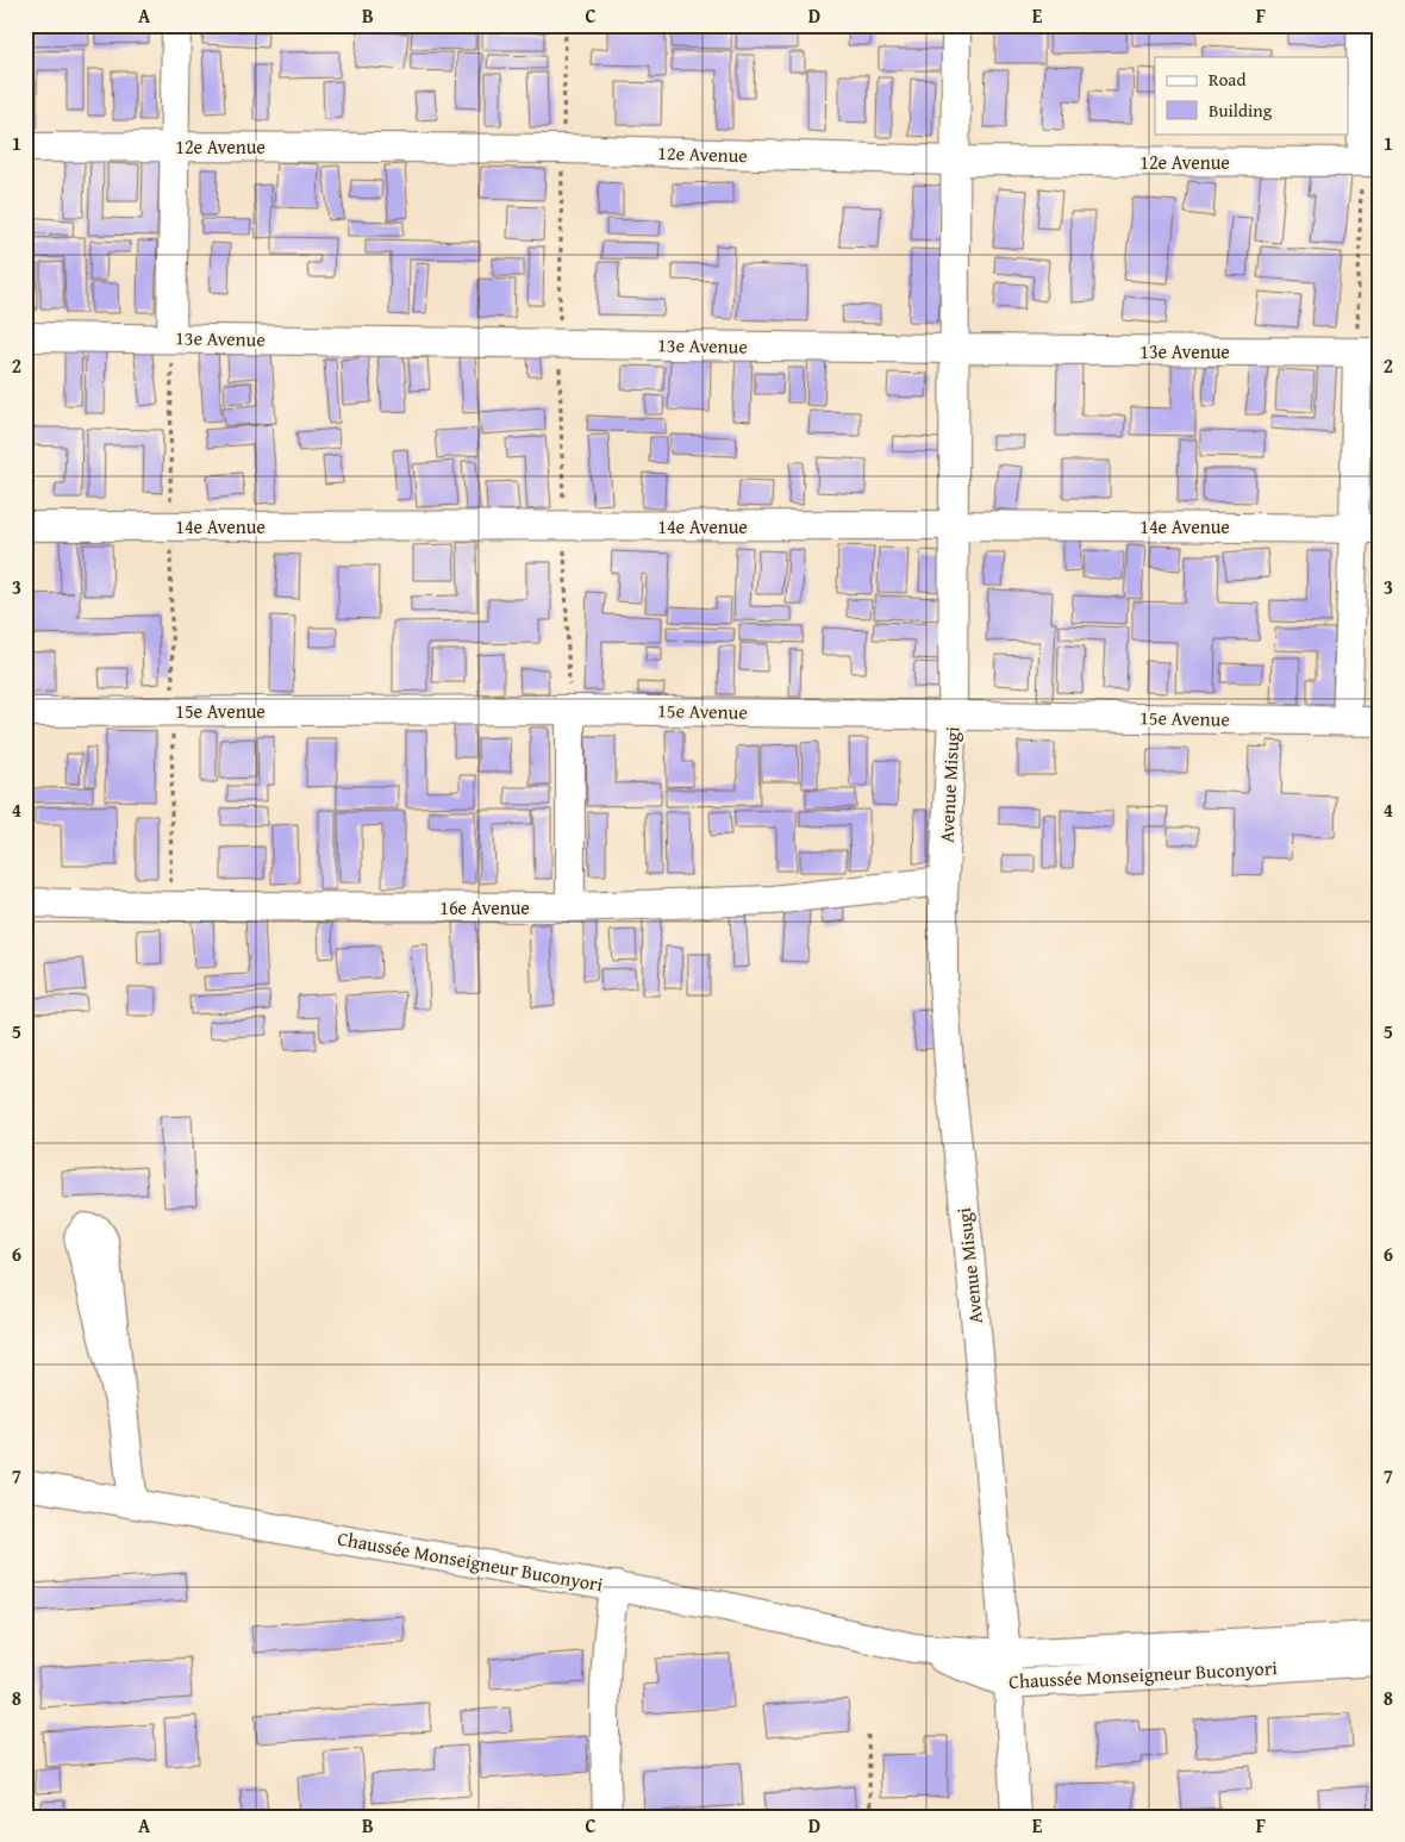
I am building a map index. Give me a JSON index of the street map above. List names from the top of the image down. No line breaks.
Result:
{"streets":{"street":["12e Avenue","13e Avenue","14e Avenue","15e Avenue","Avenue Misugi","16e Avenue","Chaussée Monseigneur Buconyori"]},"crossings":[["12e Avenue","Avenue Misugi"],["13e Avenue","Avenue Misugi"],["14e Avenue","Avenue Misugi"],["15e Avenue","Avenue Misugi"],["Avenue Misugi","16e Avenue"],["Avenue Misugi","Chaussée Monseigneur Buconyori"]],"legend":["Road","Building"],"grid":{"columns":["A","B","C","D","E","F"],"rows":["1","2","3","4","5","6","7","8"]}}
